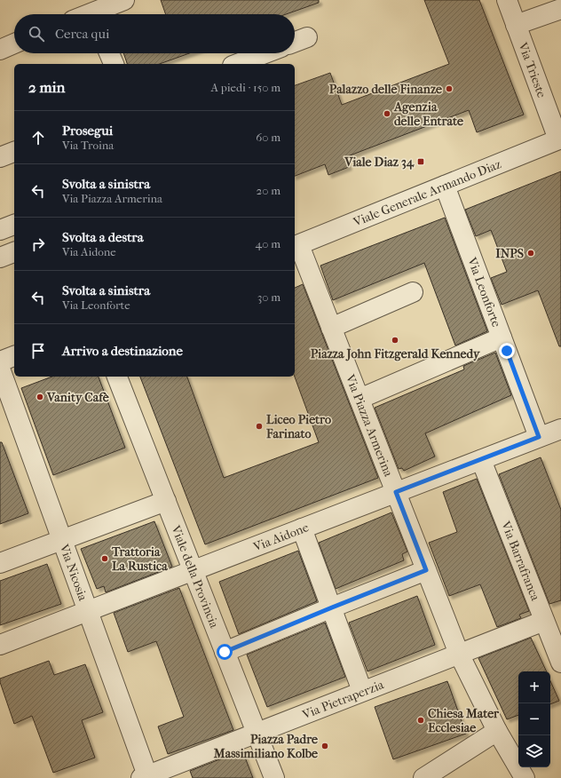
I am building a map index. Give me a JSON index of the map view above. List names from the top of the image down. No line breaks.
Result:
{"streets":{"street":["Via Trieste","Viale Generale Armando Diaz","Via Leonforte","Via Piazza Armerina","Via Aidone","Via Barrafranca","Via Nicosia","Viale della Provincia","Via Pietraperzia"]},"crossings":[["Via Trieste","Viale Generale Armando Diaz"],["Viale Generale Armando Diaz","Via Leonforte"],["Viale Generale Armando Diaz","Via Piazza Armerina"],["Via Leonforte","Via Aidone"],["Via Piazza Armerina","Via Aidone"],["Via Piazza Armerina","Via Pietraperzia"],["Via Aidone","Via Barrafranca"],["Via Aidone","Via Nicosia"],["Via Aidone","Viale della Provincia"],["Via Barrafranca","Via Pietraperzia"],["Via Nicosia","Via Pietraperzia"],["Viale della Provincia","Via Pietraperzia"]],"places":{"other":["Palazzo delle Finanze","Agenzia delle Entrate","INPS","Piazza John Fitzgerald Kennedy","Vanity Cafè","Liceo Pietro Farinato","Trattoria La Rustica","Chiesa Mater Ecclesiae","Piazza Padre Massimiliano Kolbe"],"transit":["Viale Diaz 34"]},"page":{"search":"Cerca qui","heading":["2 min","A piedi · 150 m"],"list":[["Prosegui","Via Troina","60 m"],["Svolta a sinistra","Via Piazza Armerina","20 m"],["Svolta a destra","Via Aidone","40 m"],["Svolta a sinistra","Via Leonforte","30 m"],"Arrivo a destinazione"],"map_buttons":["+","−"]}}
